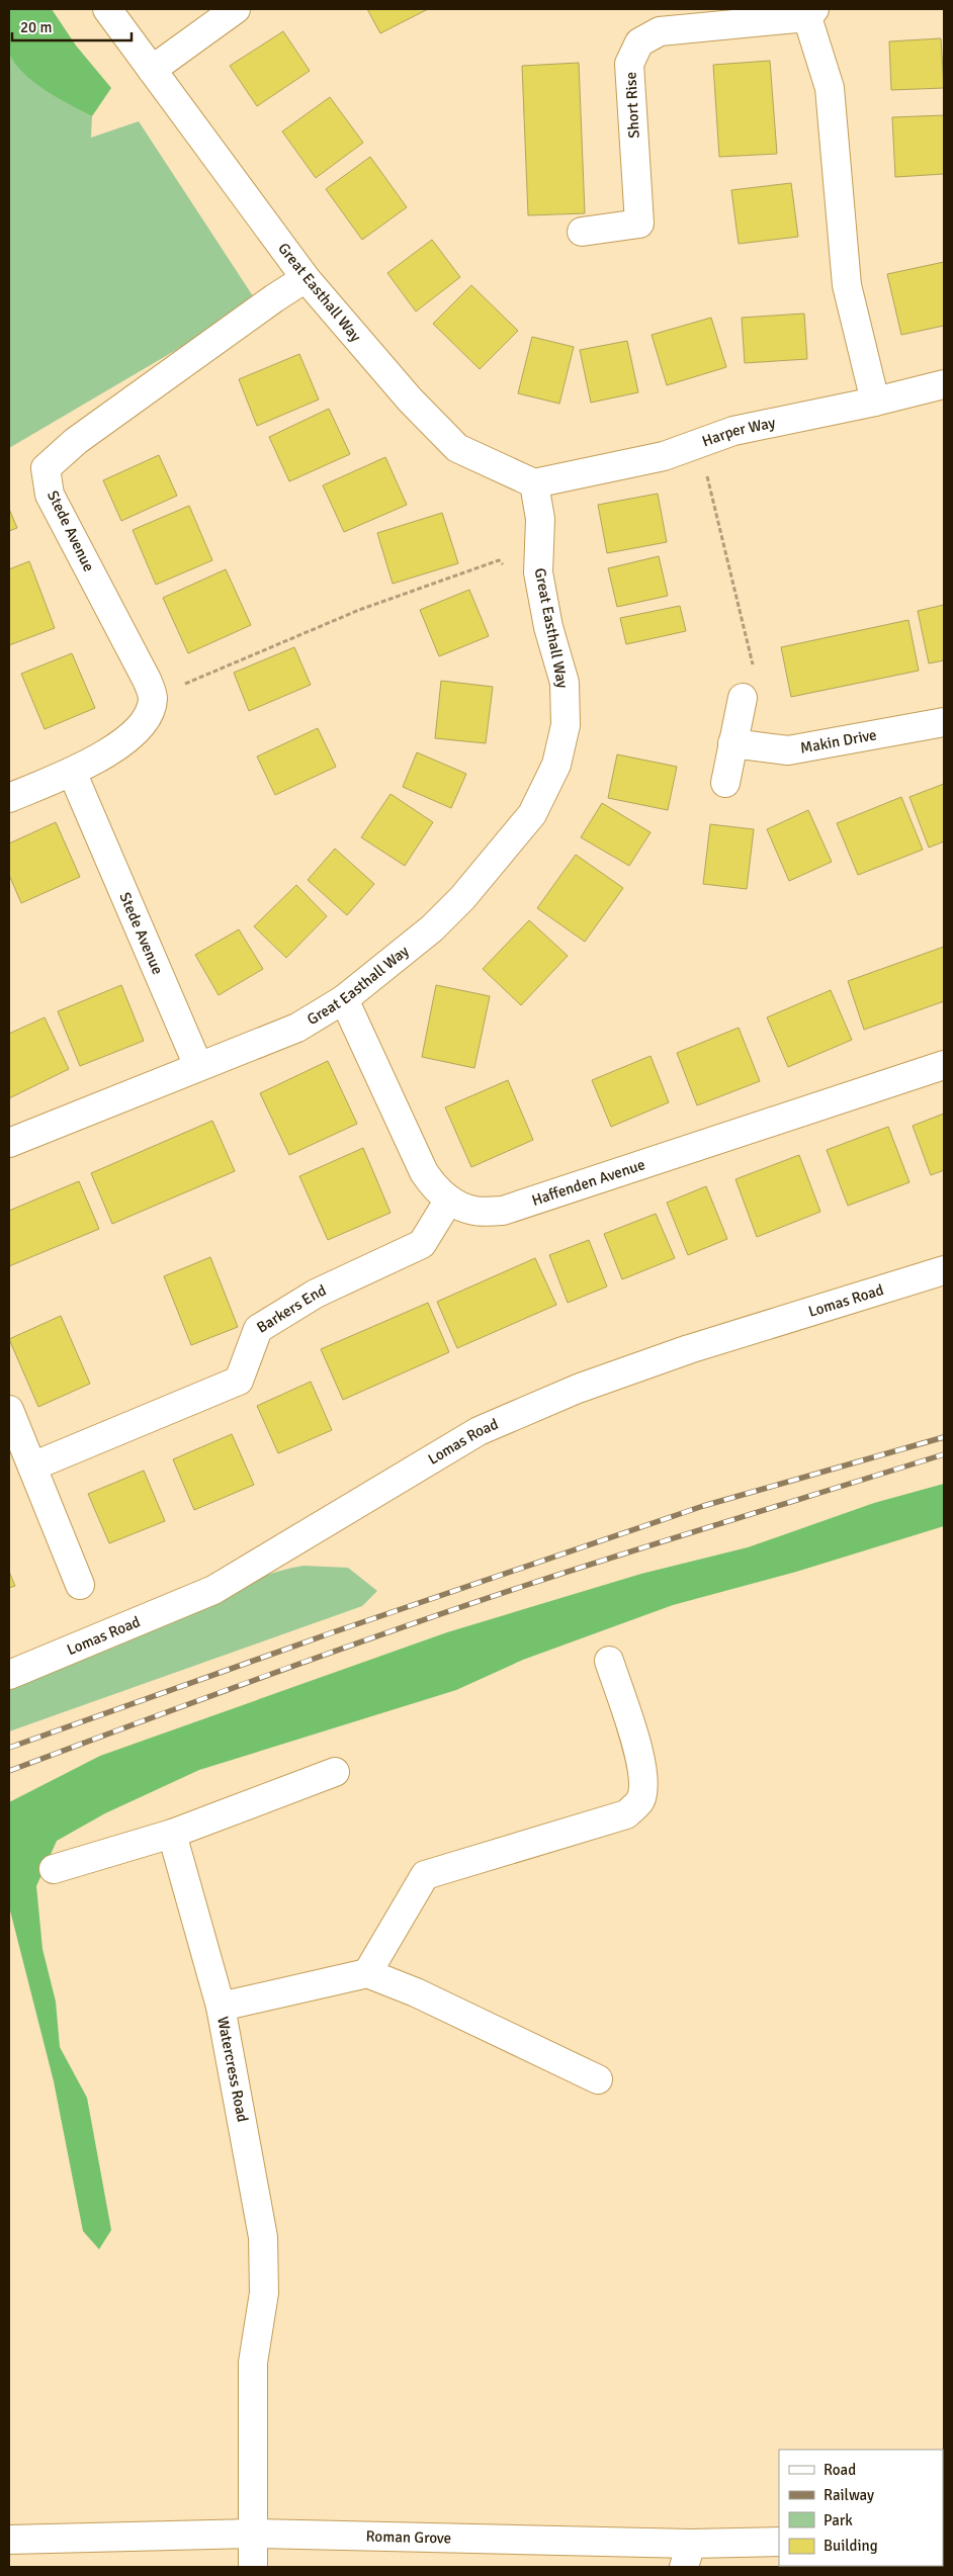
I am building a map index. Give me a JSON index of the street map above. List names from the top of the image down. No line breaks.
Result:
{"streets":{"street":["Short Rise","Great Easthall Way","Harper Way","Stede Avenue","Makin Drive","Haffenden Avenue","Lomas Road","Barkers End","Watercress Road","Roman Grove"]},"crossings":[["Short Rise","Harper Way"],["Great Easthall Way","Harper Way"],["Great Easthall Way","Stede Avenue"],["Great Easthall Way","Haffenden Avenue"],["Haffenden Avenue","Barkers End"],["Watercress Road","Roman Grove"]],"legend":["Road","Railway","Park","Building"],"scale_bar":"20 m"}
